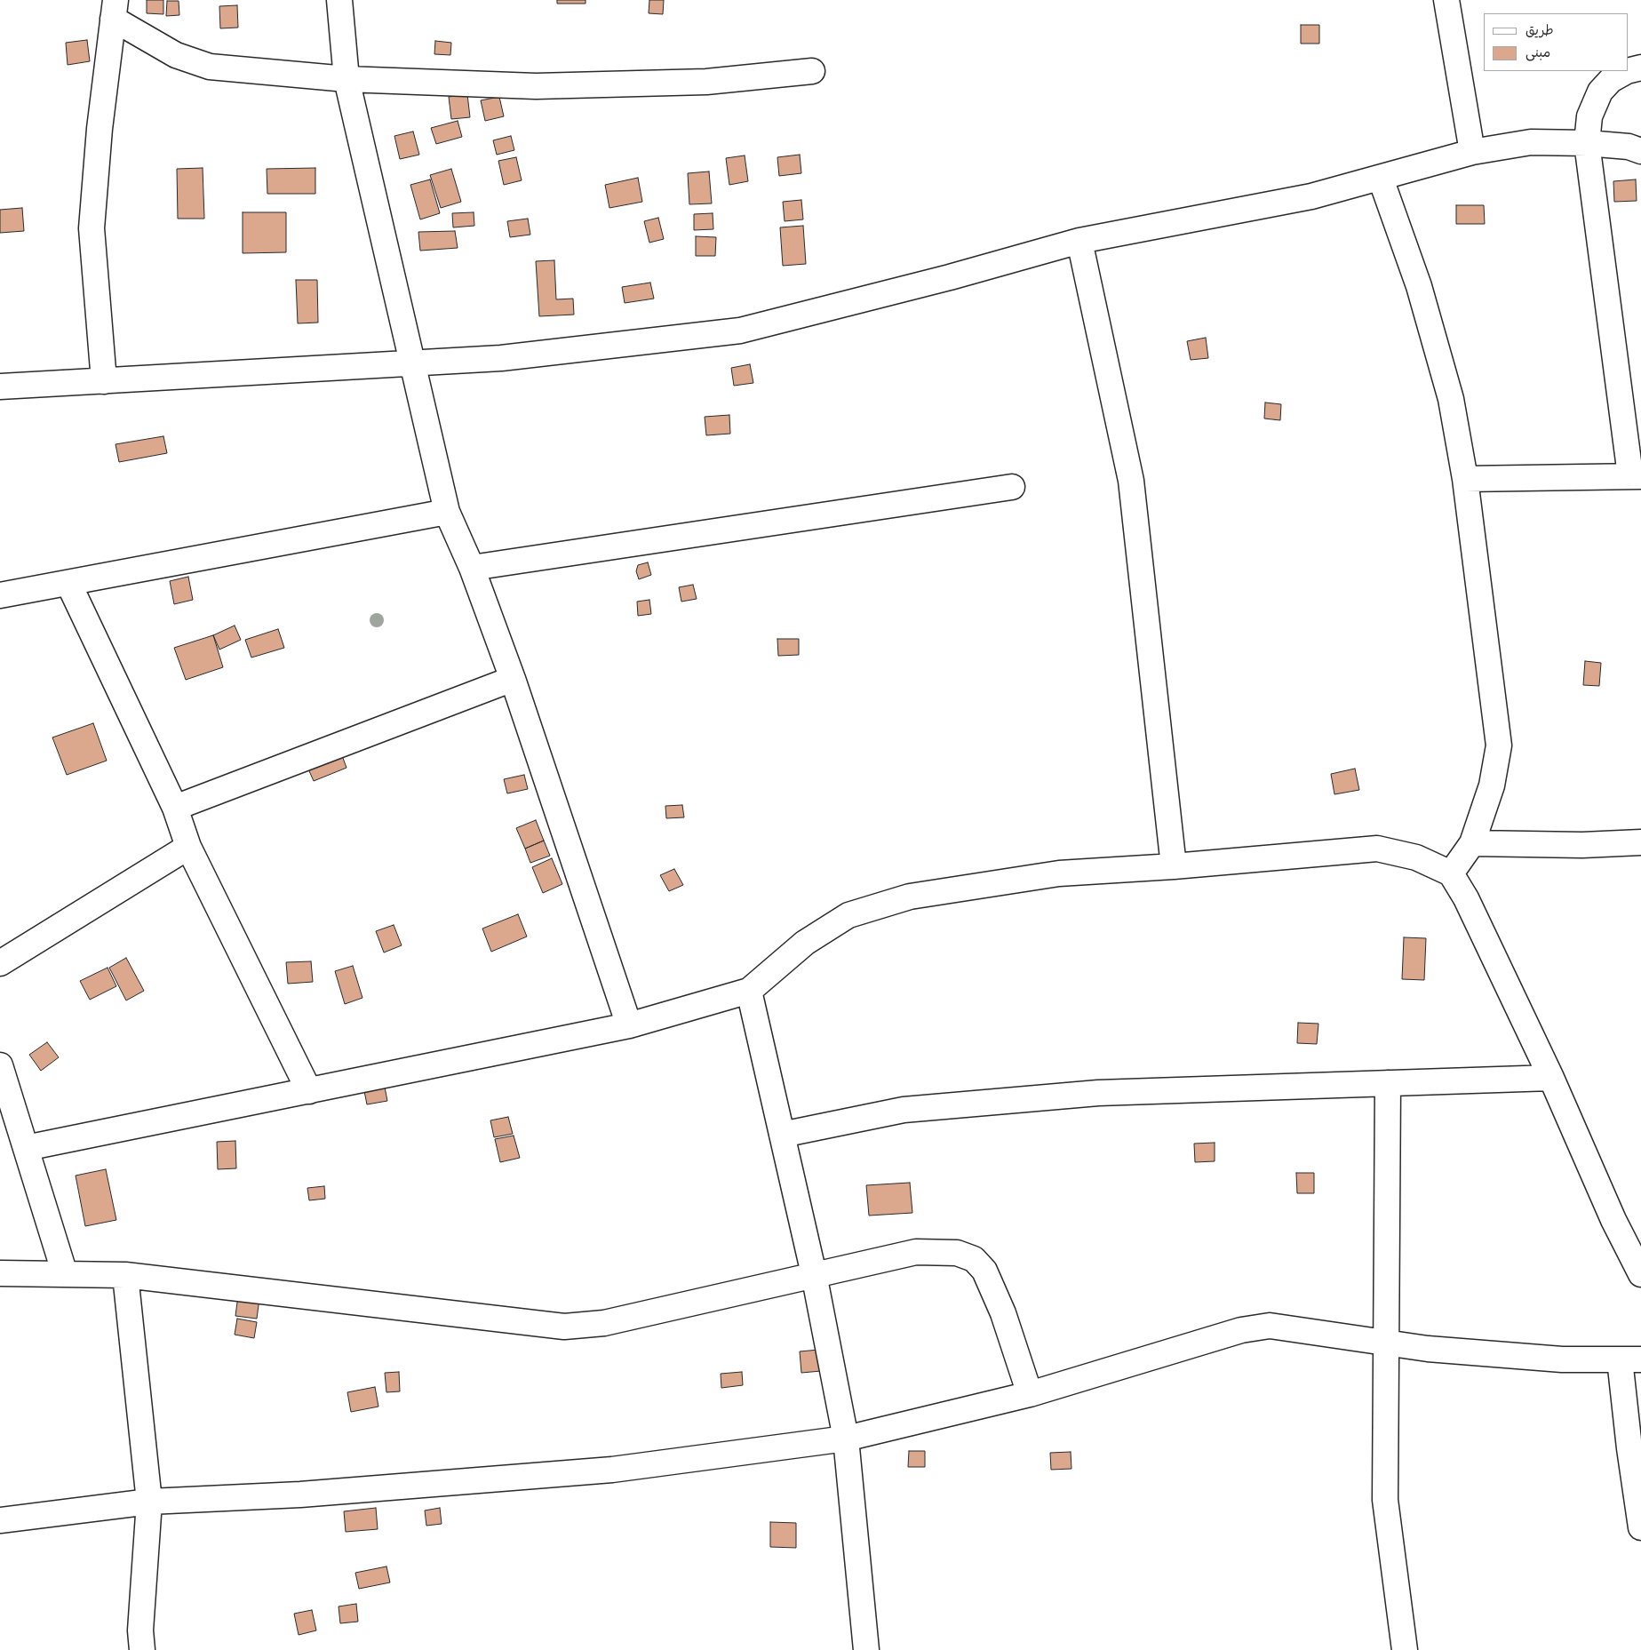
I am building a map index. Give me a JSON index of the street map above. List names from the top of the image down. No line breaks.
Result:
{"legend":["طريق","مبنى"]}
